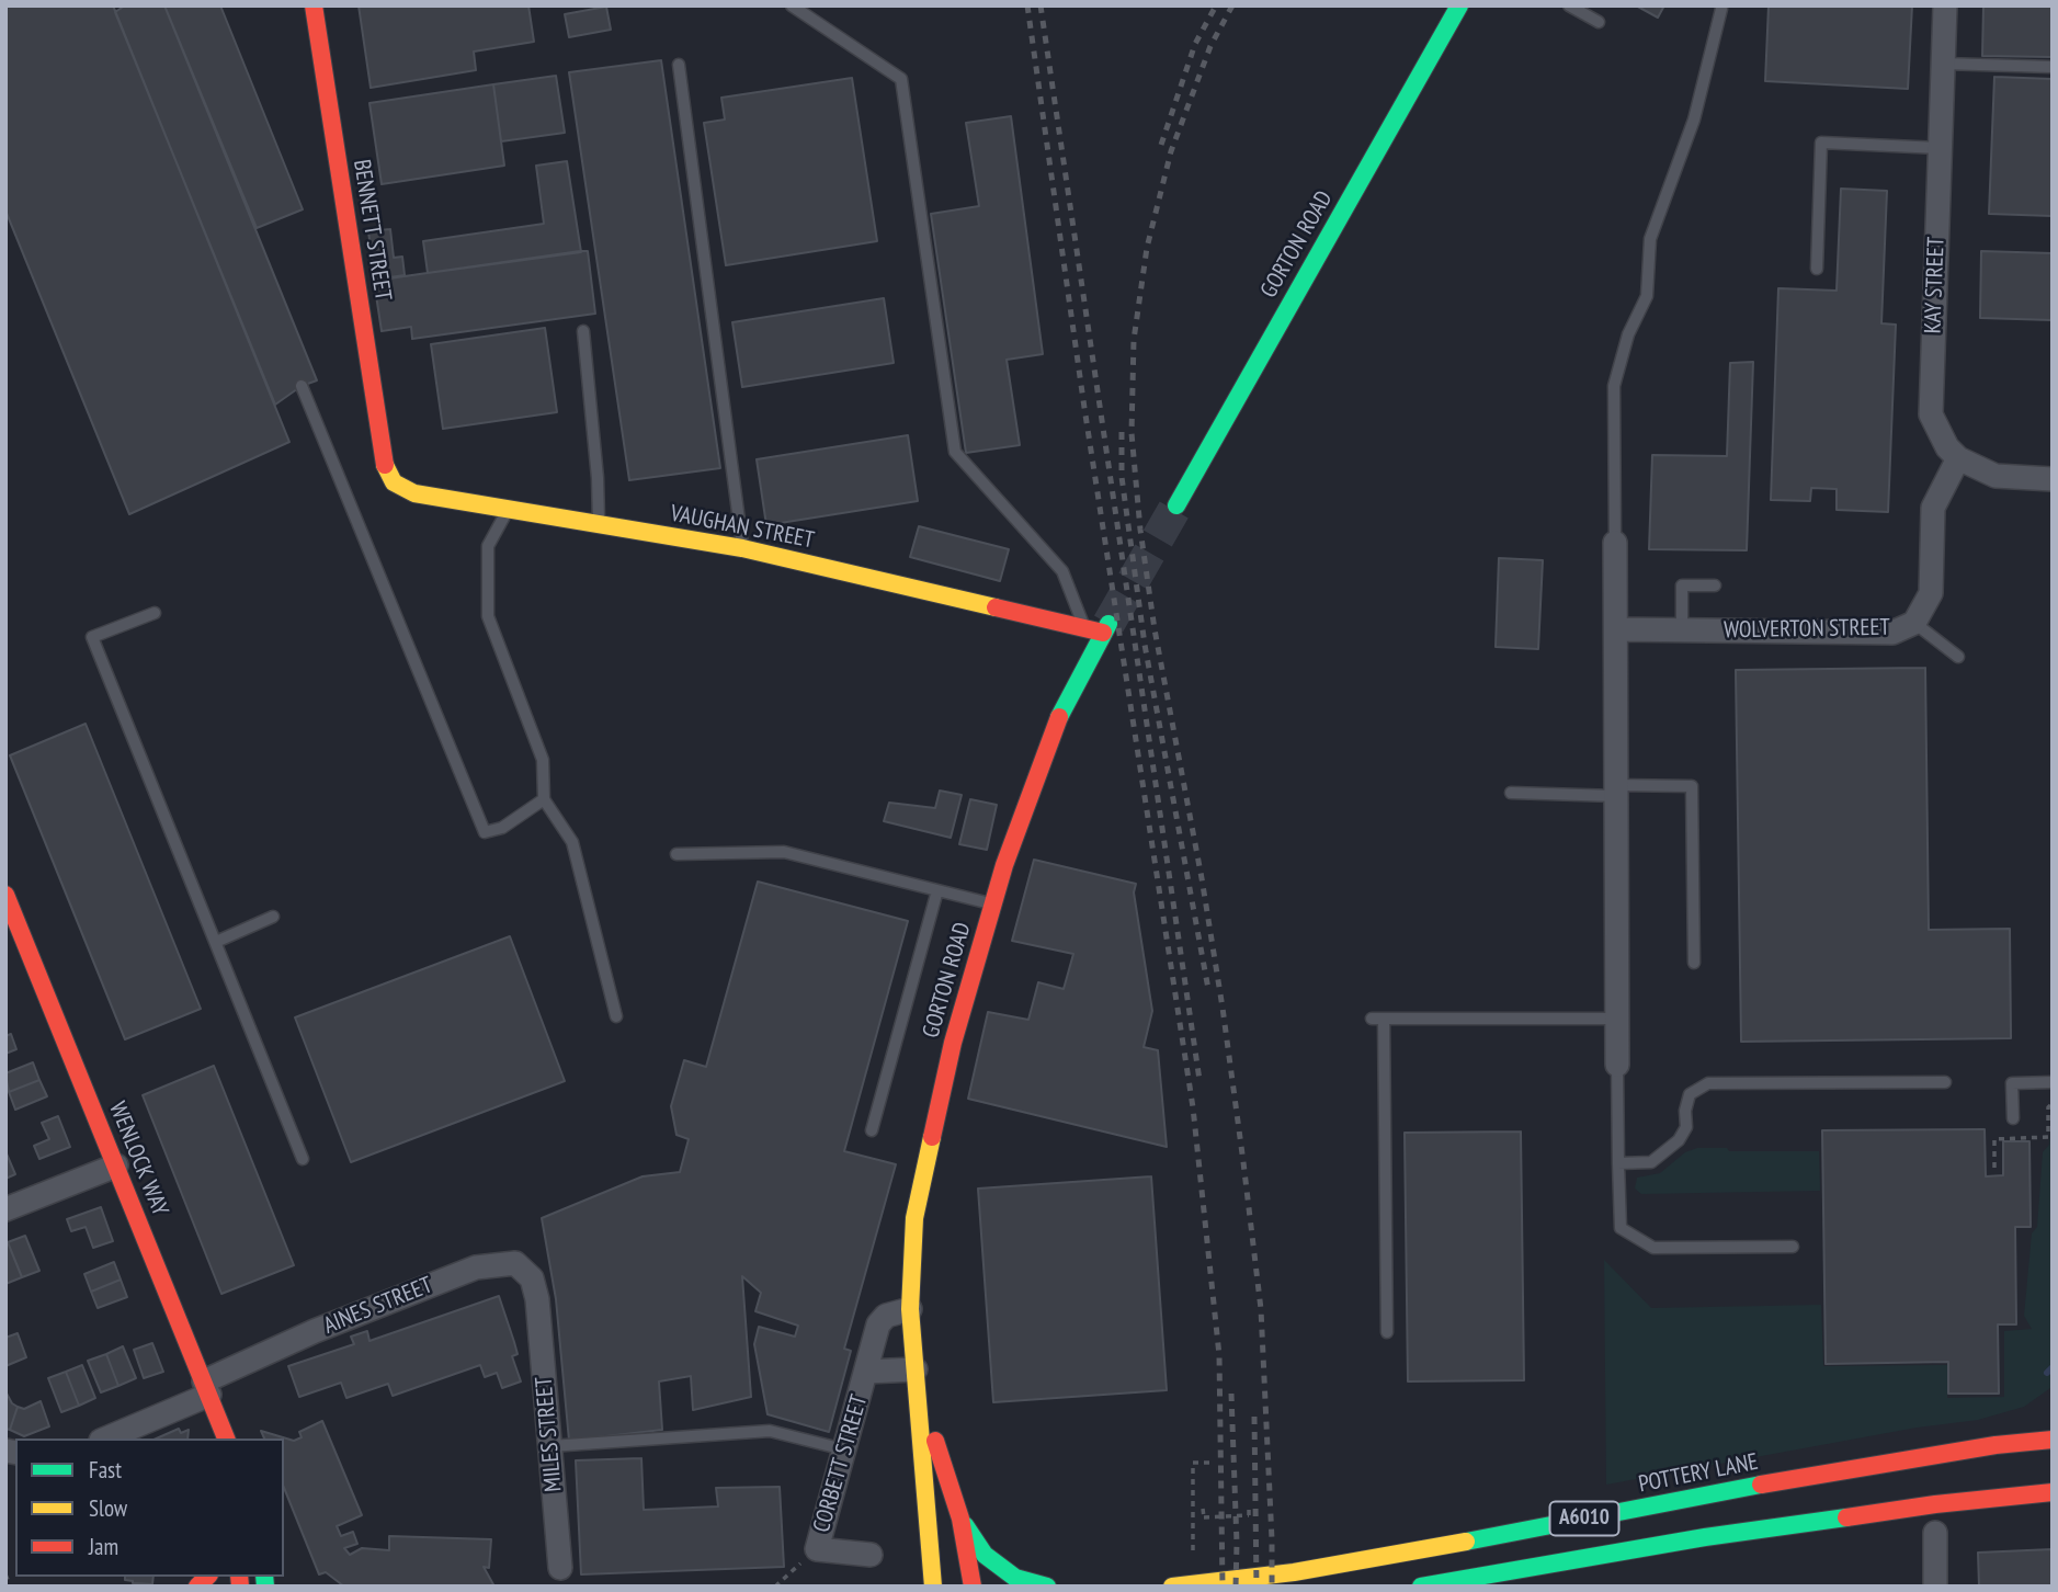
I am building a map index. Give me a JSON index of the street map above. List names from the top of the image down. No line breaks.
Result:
{"streets":{"main road":["BENNETT STREET","GORTON ROAD","VAUGHAN STREET","WENLOCK WAY","POTTERY LANE","A6010"],"street":["KAY STREET","WOLVERTON STREET","AINES STREET","MILES STREET","CORBETT STREET"]},"crossings":[["BENNETT STREET","VAUGHAN STREET"],["GORTON ROAD","VAUGHAN STREET"],["GORTON ROAD","CORBETT STREET"],["KAY STREET","WOLVERTON STREET"],["WENLOCK WAY","AINES STREET"],["AINES STREET","MILES STREET"]],"legend":["Fast","Slow","Jam"]}
